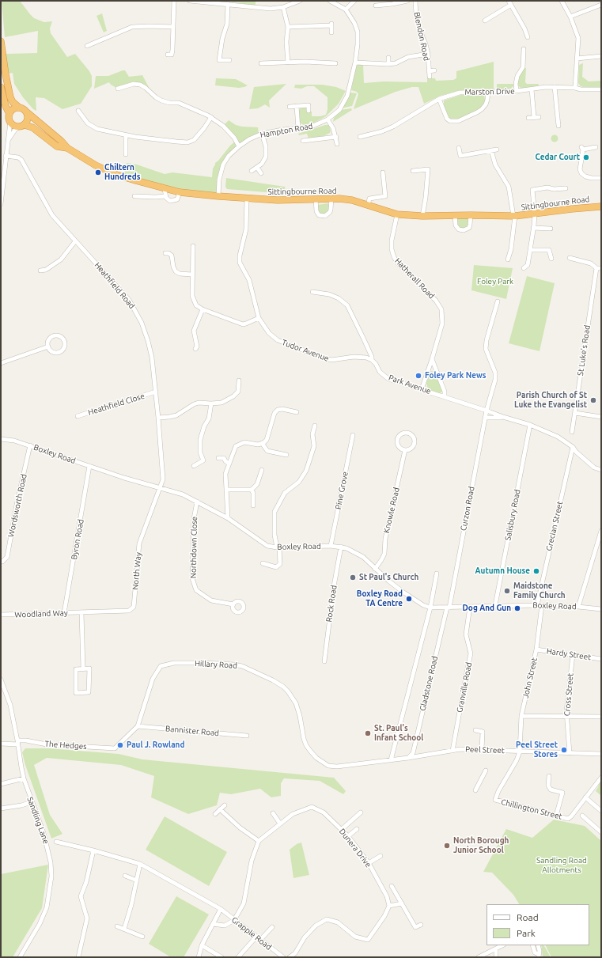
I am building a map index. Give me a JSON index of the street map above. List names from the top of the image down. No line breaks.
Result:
{"streets":{"highway":["Sittingbourne Road"],"street":["Blendon Road","Marston Drive","Hampton Road","Hatherall Road","Heathfield Road","Tudor Avenue","St Luke's Road","Park Avenue","Heathfield Close","Boxley Road","Pine Grove","Wordsworth Road","Curzon Road","Knowle Road","Salisbury Road","Grecian Street","Byron Road","Northdown Close","North Way","Rock Road","Woodland Way","Hardy Street","Hillary Road","John Street","Gladstone Road","Granville Road","Cross Street","Bannister Road","The Hedges","Peel Street","Chillington Street","Sandling Lane","Dunera Drive","Grapple Road"]},"crossings":[["Hampton Road","Sittingbourne Road"],["Sittingbourne Road","Hatherall Road"],["Sittingbourne Road","Tudor Avenue"],["Hatherall Road","Park Avenue"],["Heathfield Road","Heathfield Close"],["Heathfield Road","Boxley Road"],["Heathfield Road","North Way"],["Tudor Avenue","Park Avenue"],["Park Avenue","Curzon Road"],["Park Avenue","Salisbury Road"],["Park Avenue","Grecian Street"],["Boxley Road","Pine Grove"],["Boxley Road","Wordsworth Road"],["Boxley Road","Curzon Road"],["Boxley Road","Knowle Road"],["Boxley Road","Salisbury Road"],["Boxley Road","Grecian Street"],["Boxley Road","Byron Road"],["Boxley Road","Northdown Close"],["Boxley Road","North Way"],["Boxley Road","Rock Road"],["Boxley Road","John Street"],["Boxley Road","Gladstone Road"],["Boxley Road","Granville Road"],["Curzon Road","Gladstone Road"],["Byron Road","Woodland Way"],["North Way","Woodland Way"],["Hardy Street","John Street"],["Hardy Street","Cross Street"],["Hillary Road","Gladstone Road"],["Hillary Road","Bannister Road"],["Hillary Road","The Hedges"],["Hillary Road","Peel Street"],["John Street","Peel Street"],["John Street","Chillington Street"],["Gladstone Road","Peel Street"],["Granville Road","Peel Street"],["Cross Street","Peel Street"],["The Hedges","Sandling Lane"],["Peel Street","Chillington Street"]],"parks":["Foley Park","Sandling Road Allotments"],"places":["Cedar Court","Chiltern Hundreds","Foley Park News","Parish Church of St Luke the Evangelist","Autumn House","St Paul's Church","Maidstone Family Church","Boxley Road TA Centre","Dog And Gun","St. Paul's Infant School","Paul J. Rowland","Peel Street Stores","North Borough Junior School"],"legend":["Road","Park"]}
